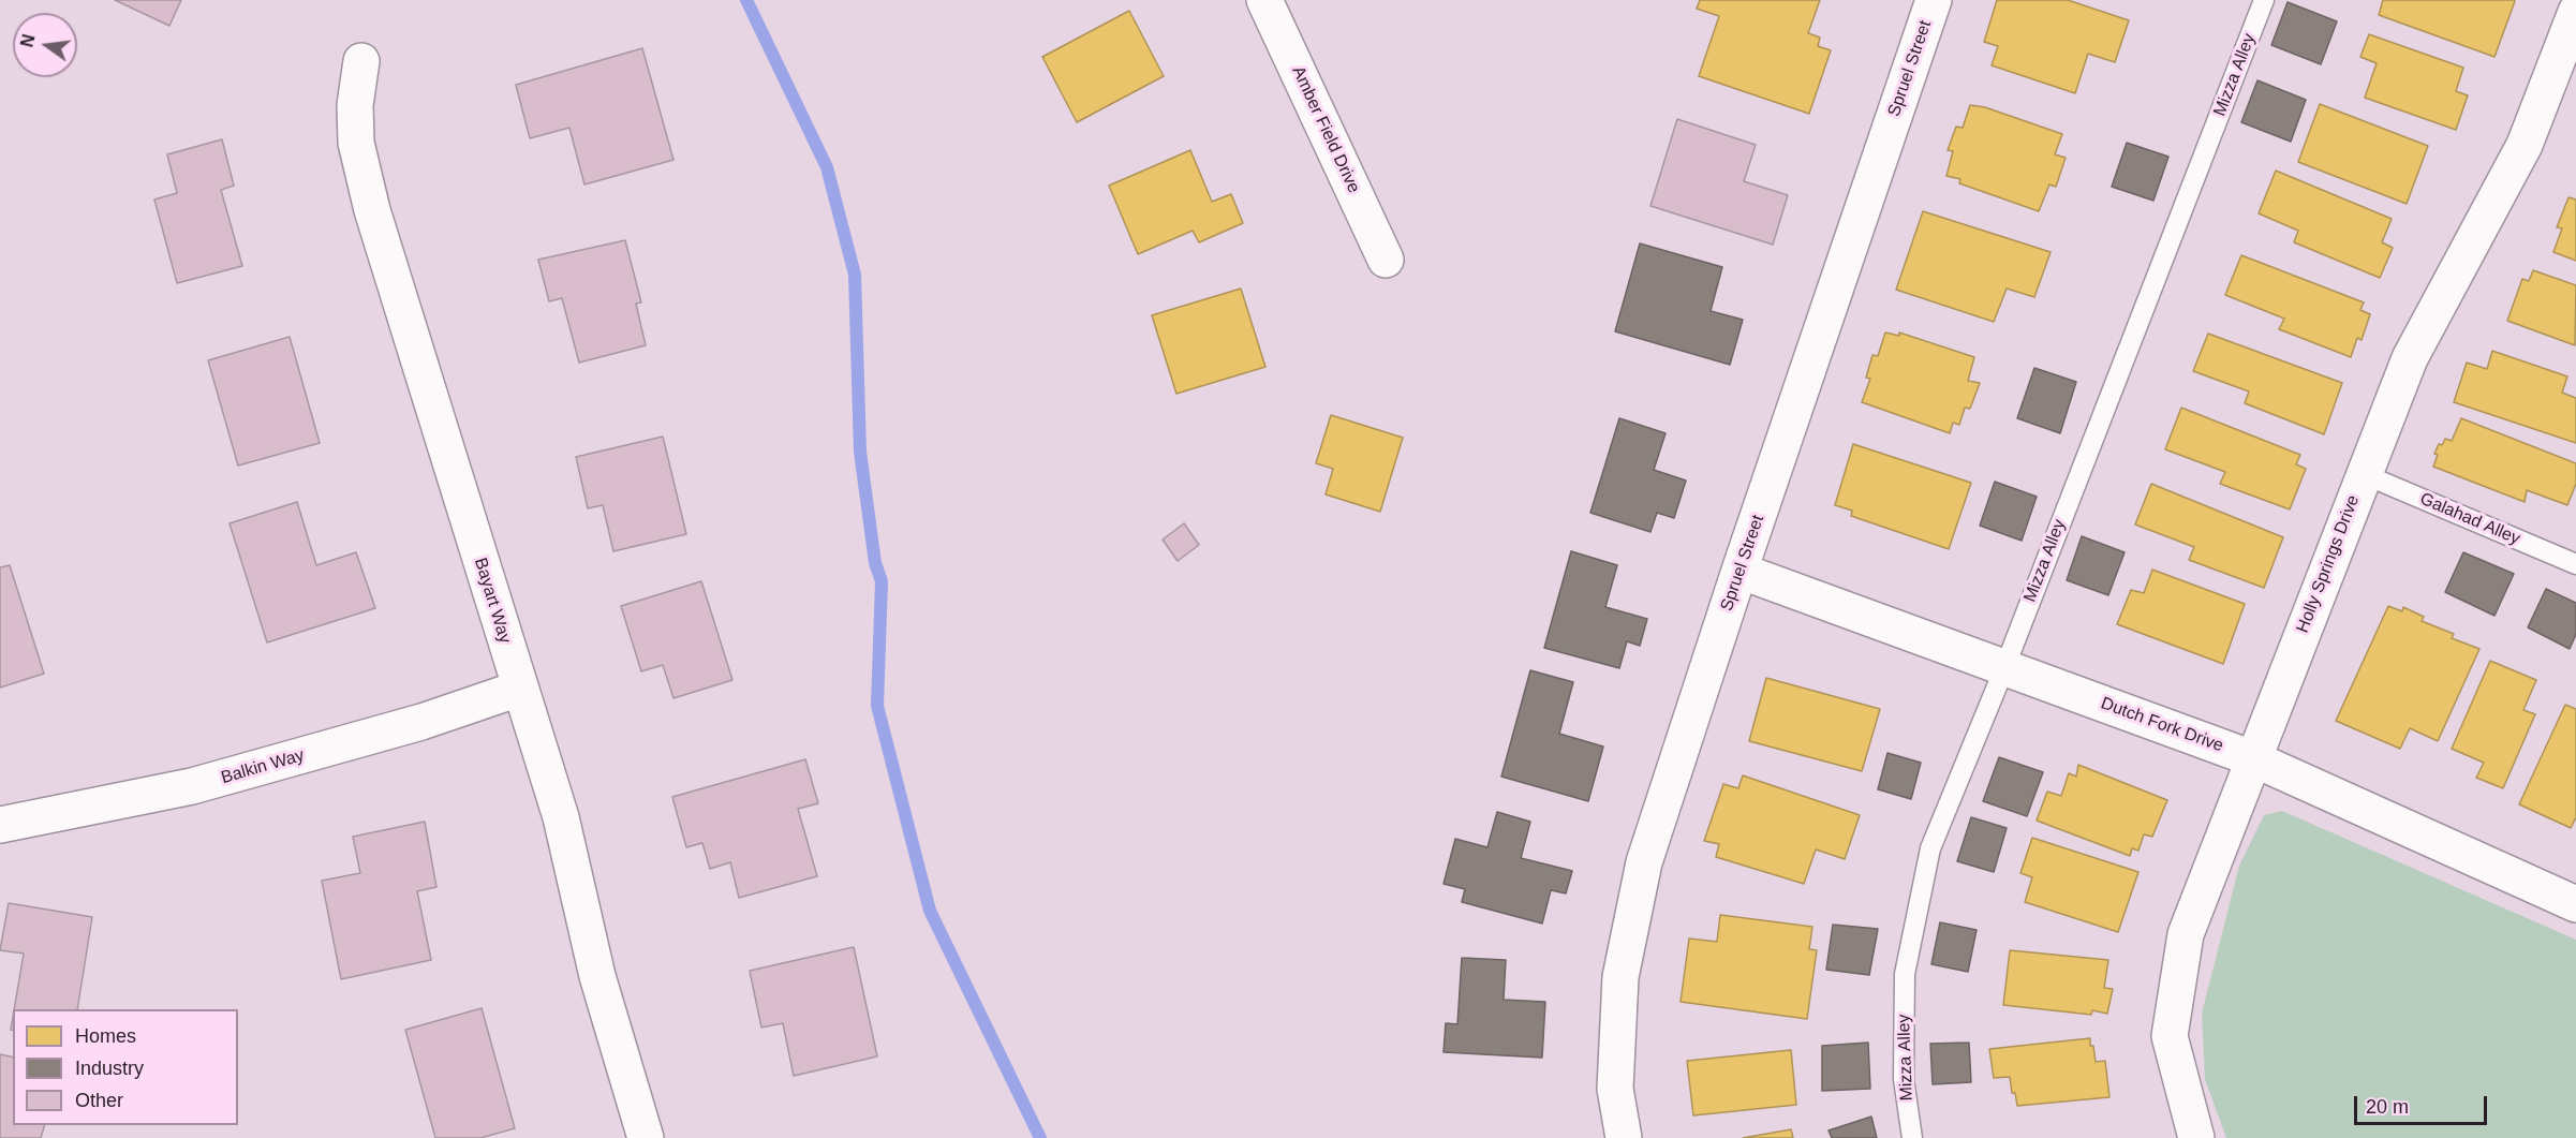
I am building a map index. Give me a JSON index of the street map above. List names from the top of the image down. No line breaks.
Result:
{"streets":{"street":["Spruel Street","Amber Field Drive","Holly Springs Drive","Bayart Way","Dutch Fork Drive","Balkin Way"],"lane":["Mizza Alley","Galahad Alley"]},"crossings":[["Spruel Street","Dutch Fork Drive"],["Mizza Alley","Dutch Fork Drive"],["Galahad Alley","Holly Springs Drive"],["Holly Springs Drive","Dutch Fork Drive"],["Bayart Way","Balkin Way"]],"legend":["Homes","Industry","Other"],"scale_bar":"20 m","north":"left"}
